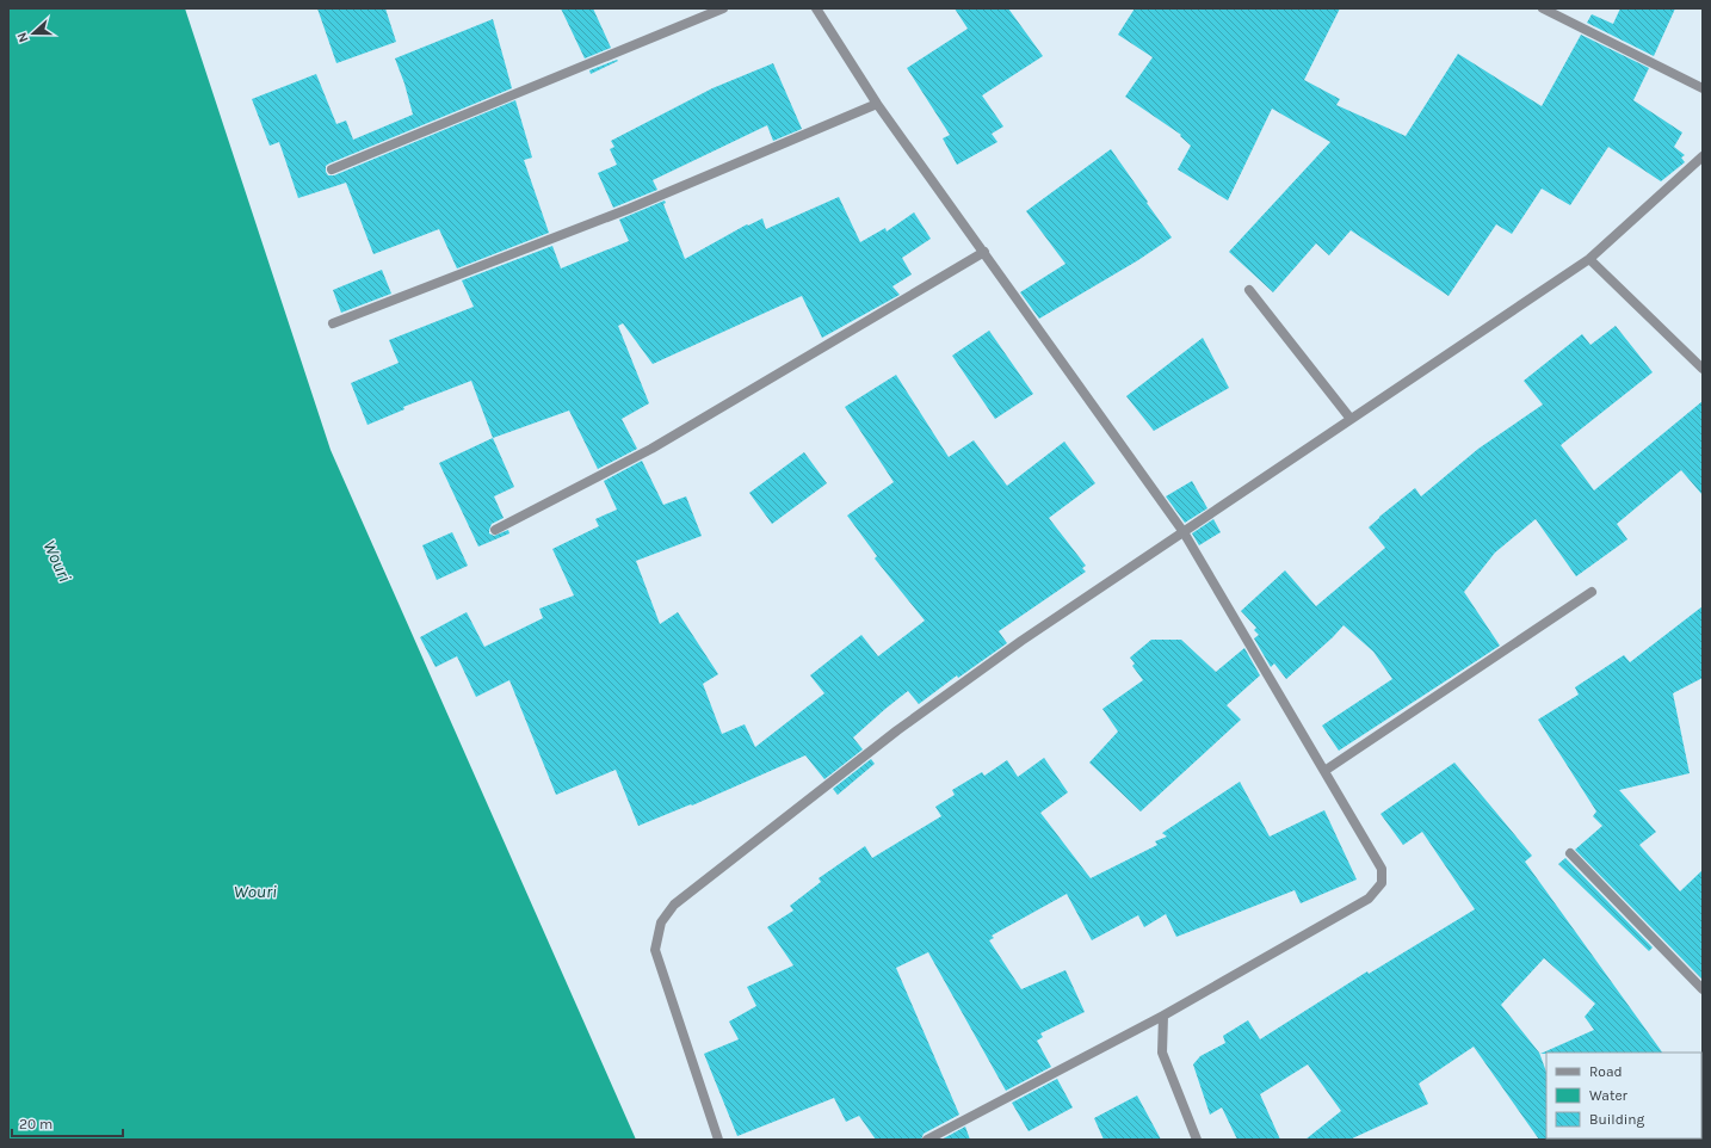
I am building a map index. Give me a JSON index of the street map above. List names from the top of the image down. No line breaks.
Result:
{"water":["Wouri"],"legend":["Road","Water","Building"],"scale_bar":"20 m","north":"left"}
